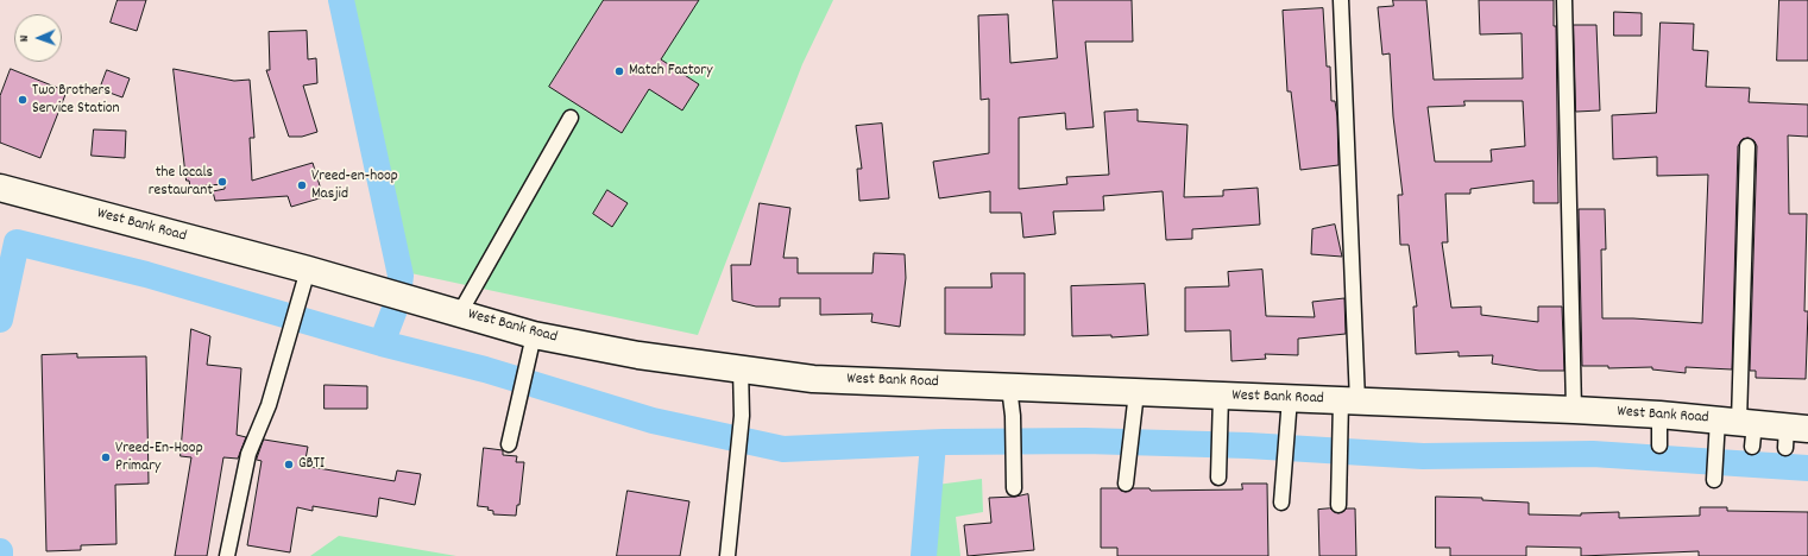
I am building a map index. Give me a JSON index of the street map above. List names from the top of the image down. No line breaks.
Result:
{"streets":{"main road":["West Bank Road"]},"places":["Match Factory","Two Brothers Service Station","the locals restaurant","Vreed-en-hoop Masjid","Vreed-En-Hoop Primary","GBTI"],"north":"left"}
